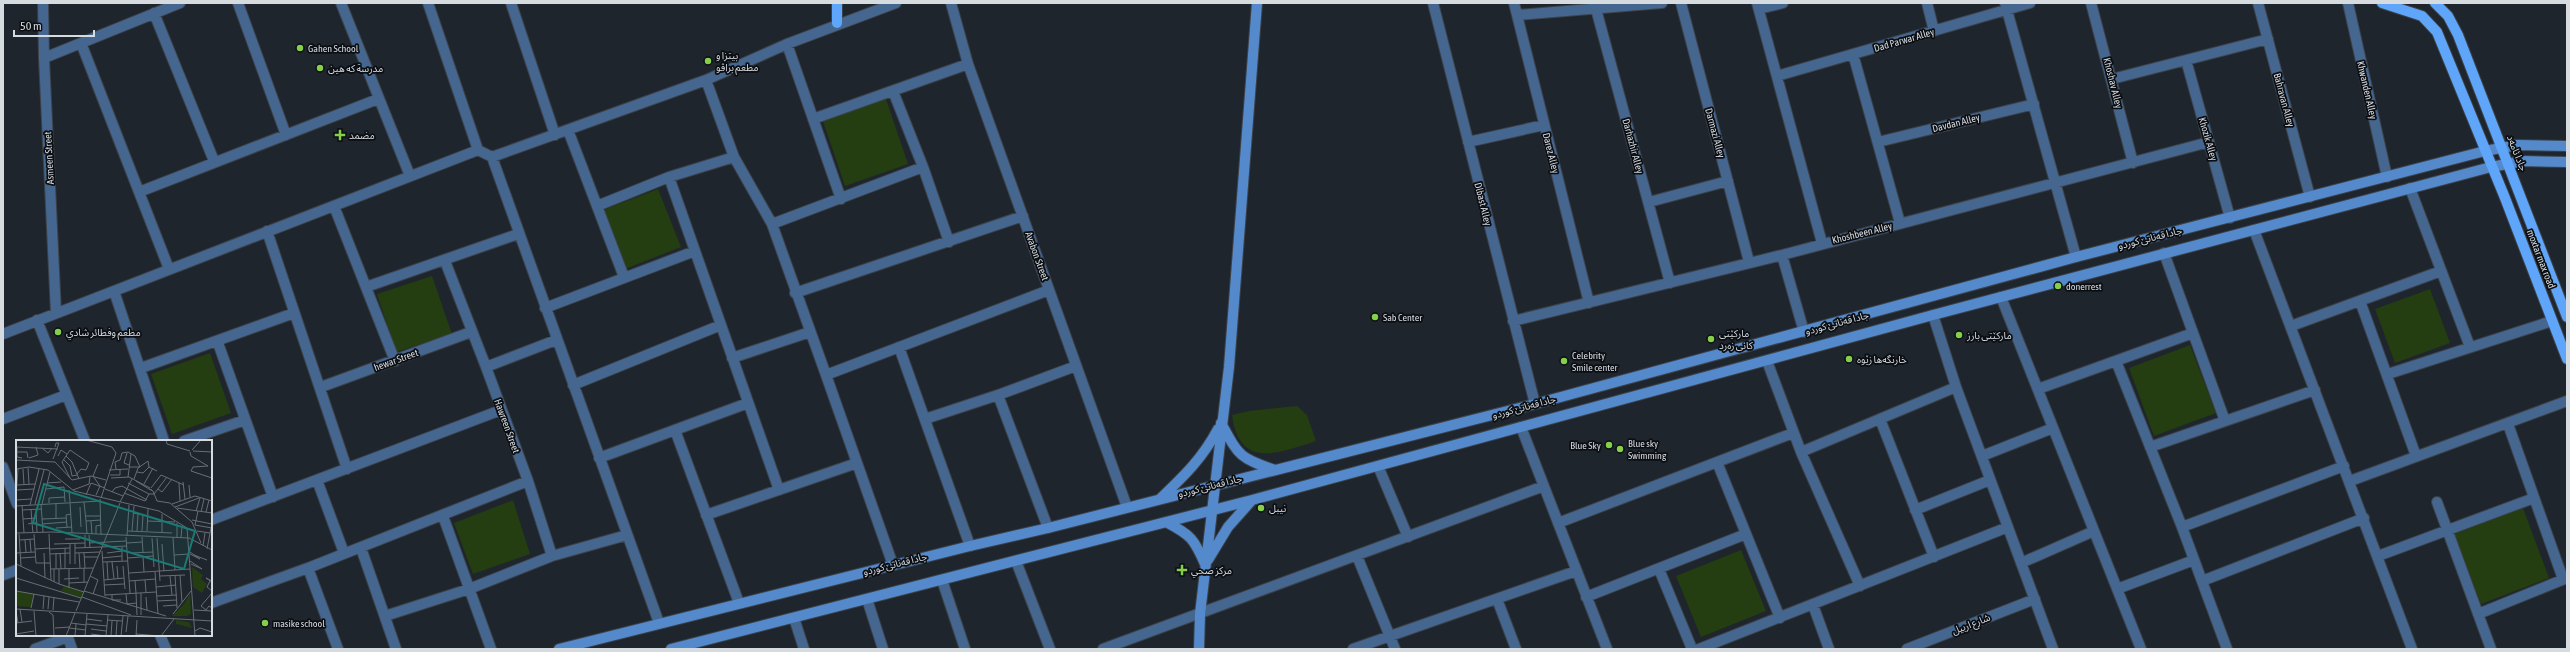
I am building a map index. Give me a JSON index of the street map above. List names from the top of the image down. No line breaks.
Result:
{"streets":{"main road":["جادا ئامەد","moxtar max road"],"street":["Dad Parwar Alley","Khoshav Alley","Khwanden Alley","Bahravan Alley","Davdan Alley","Darmazi Alley","Khozik Alley","Darhazhir Alley","Darez Alley","Asmeen Street","Dlbast Alley","Khoshbeen Alley","جادا قەناتێ کوردو","Avabon Street","hewar Street","Hawreen Street","شارع اربيل"]},"crossings":[["Khoshav Alley","Khoshbeen Alley"],["Khwanden Alley","جادا قەناتێ کوردو"],["Bahravan Alley","جادا قەناتێ کوردو"],["Darmazi Alley","Khoshbeen Alley"],["Khozik Alley","Khoshbeen Alley"],["Khozik Alley","جادا قەناتێ کوردو"],["Darhazhir Alley","Khoshbeen Alley"],["Darez Alley","Khoshbeen Alley"],["جادا ئامەد","جادا قەناتێ کوردو"],["Dlbast Alley","Khoshbeen Alley"],["Dlbast Alley","جادا قەناتێ کوردو"],["جادا قەناتێ کوردو","Avabon Street"],["جادا قەناتێ کوردو","moxtar max road"],["hewar Street","Hawreen Street"]],"places":{"other":["Gahen School","بيتزا و مطعم براڤو","مدرسة كه هين","donerrest","Sab Center","مطعم وفطائر شادي","مارکێتی بارز","مارکێتی کانی زەرد","خارنگەها زێوە","Celebrity Smile center","Blue Sky","Blue sky Swimming","نيبل","masike school"],"health":["مضمد","مركز صحي"]},"scale_bar":"50 m"}
